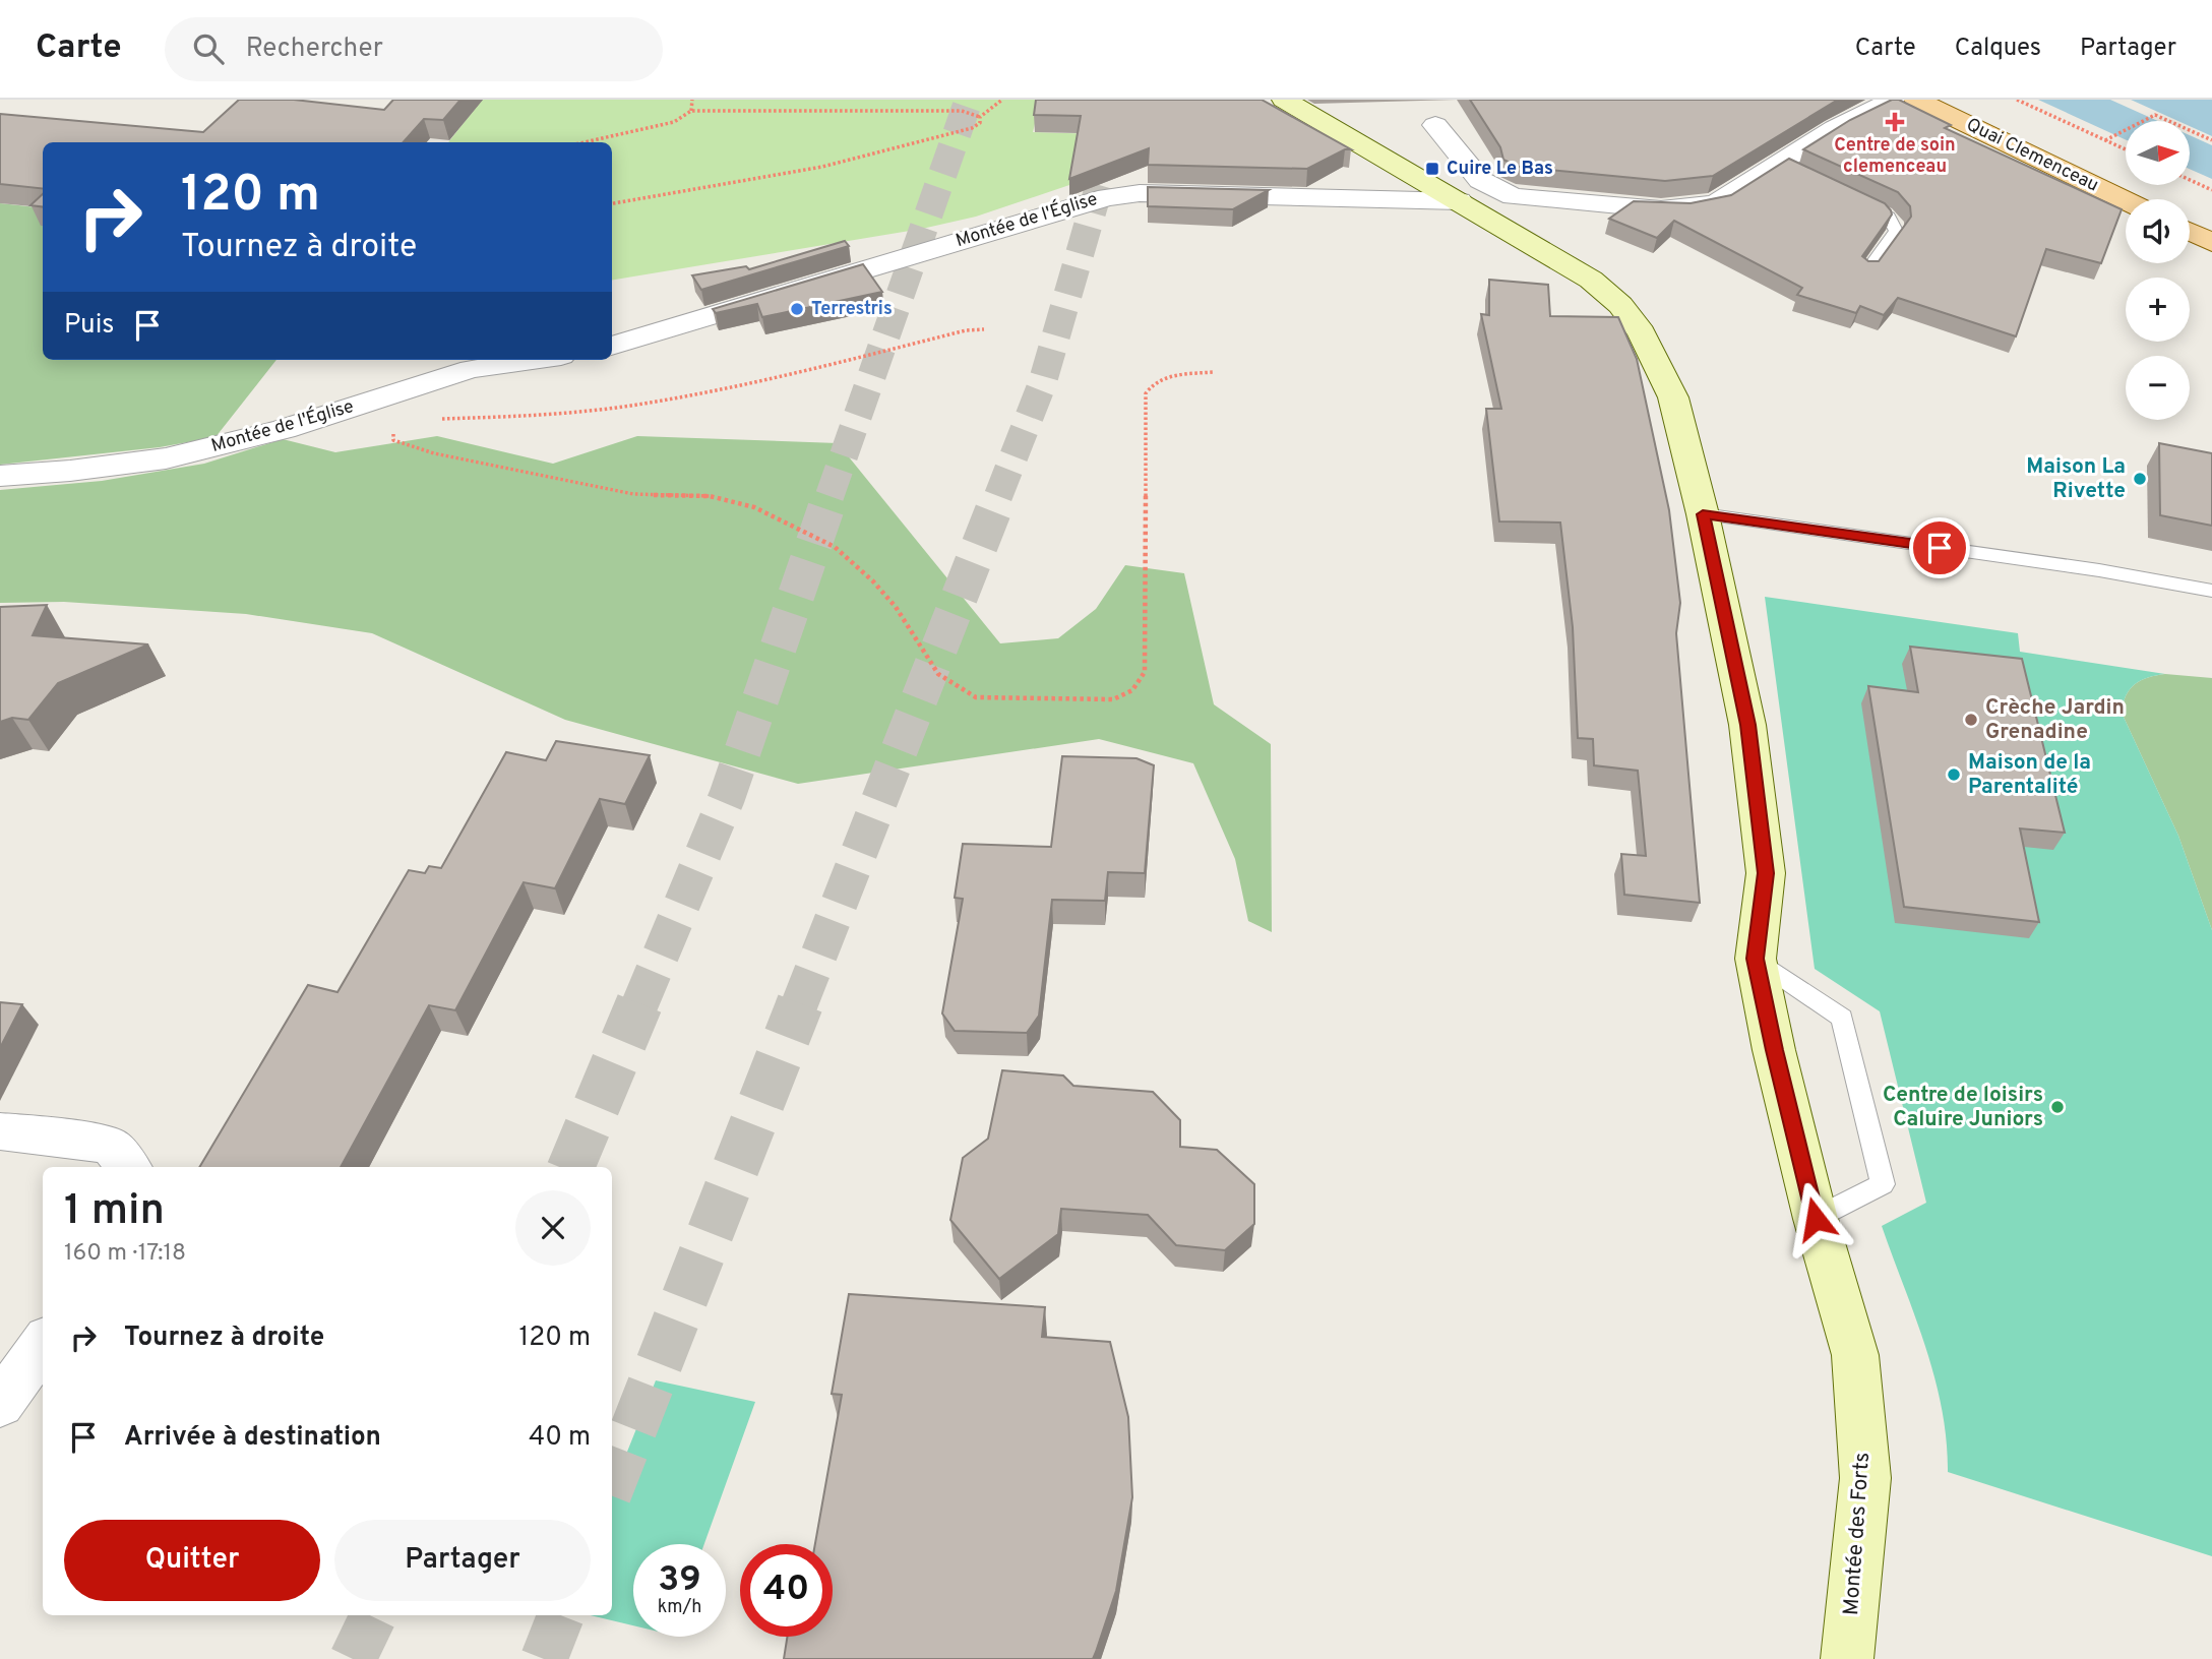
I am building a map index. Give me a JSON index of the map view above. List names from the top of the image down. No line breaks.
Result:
{"streets":{"main road":["Quai Clemenceau"],"street":["Montée de l'Église","Montée des Forts"]},"crossings":[["Montée de l'Église","Montée des Forts"]],"places":{"health":["Centre de soin clemenceau"],"transit":["Cuire Le Bas"],"other":["Terrestris","Maison La Rivette","Crèche Jardin Grenadine","Maison de la Parentalité","Centre de loisirs Caluire Juniors"]},"north":"right","page":{"header":"Carte","search":"Rechercher","nav":["Carte","Calques","Partager"],"map_buttons":["+","−"],"turn":["120 m","Tournez à droite"],"then":"Puis","heading":["1 min","160 m · 17:18"],"list":[{"name":"Tournez à droite","value":"120 m"},{"name":"Arrivée à destination","value":"40 m"}],"buttons":["Quitter","Partager"],"speed":"39 km/h","limit":"40"}}
